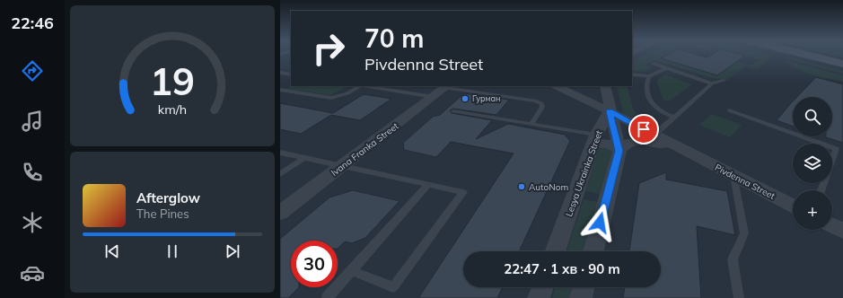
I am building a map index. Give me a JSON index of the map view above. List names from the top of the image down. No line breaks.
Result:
{"streets":{"street":["Ivana Franka Street","Lesya Ukrainka Street","Pivdenna Street"]},"crossings":[["Lesya Ukrainka Street","Pivdenna Street"]],"places":["Гурман","AutoNom"],"page":{"tabs":"22:46","turn":["70 m","Pivdenna Street"],"map_buttons":"+","song":["Afterglow","The Pines"],"limit":"30","trip":"22:47 · 1 хв · 90 m","gauge":["19","km/h"]}}
